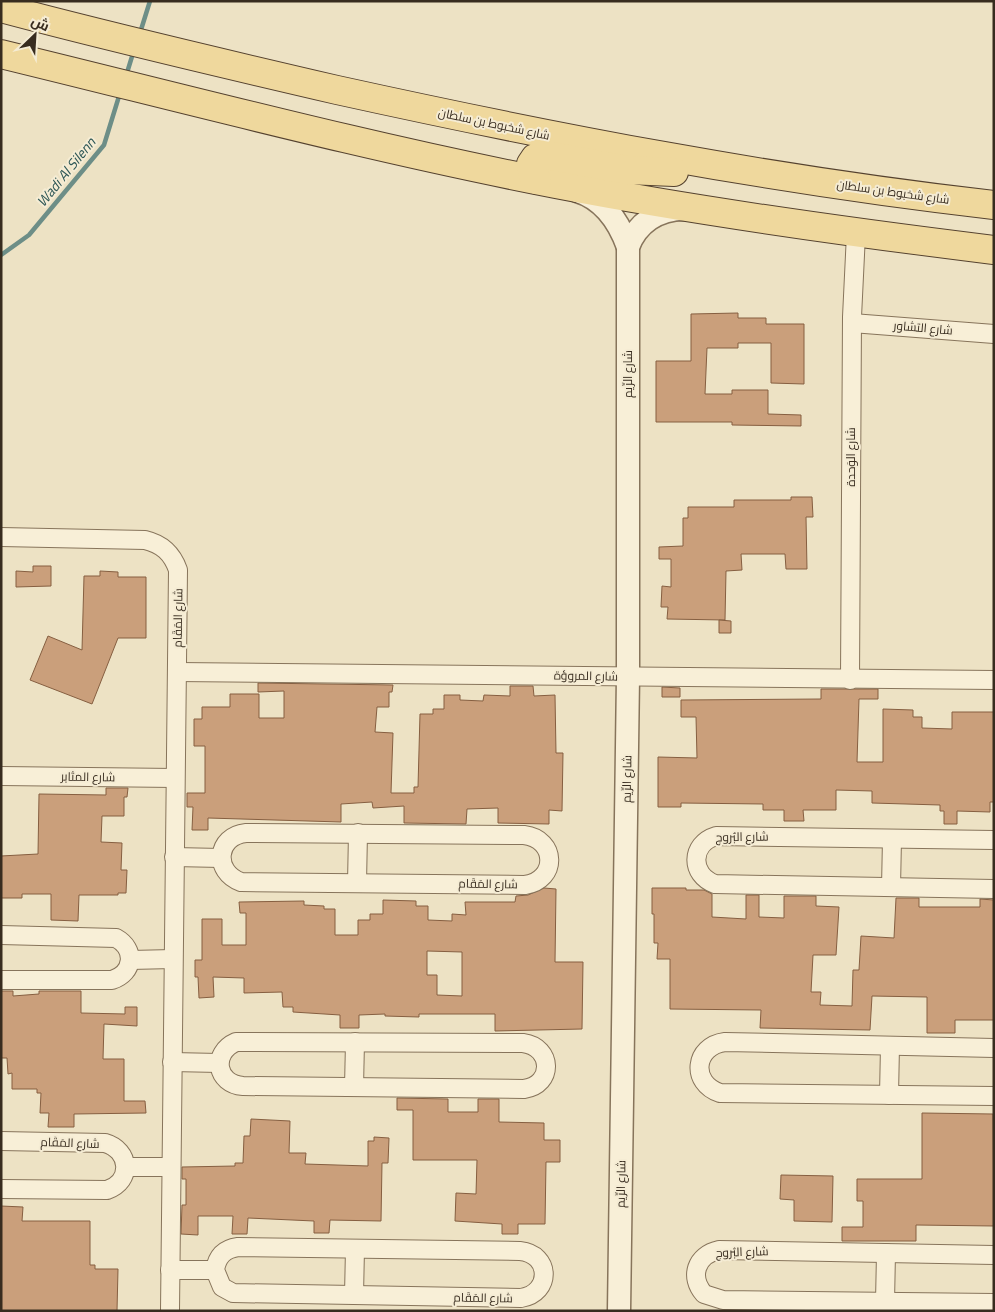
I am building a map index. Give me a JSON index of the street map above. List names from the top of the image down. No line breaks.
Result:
{"streets":{"main road":["شارع شخبوط بن سلطان"],"street":["شارع التشاور","شارع الرِّيم","شارع الوَحدة","شارع المَقَام","شارع المروؤة","شارع المثابر","شارع البُروج"]},"crossings":[["شارع التشاور","شارع الوَحدة"],["شارع الرِّيم","شارع المروؤة"],["شارع الوَحدة","شارع المروؤة"],["شارع المَقَام","شارع المروؤة"],["شارع المَقَام","شارع المثابر"]],"water":["Wadi Al Silenn"],"north":"top right"}
